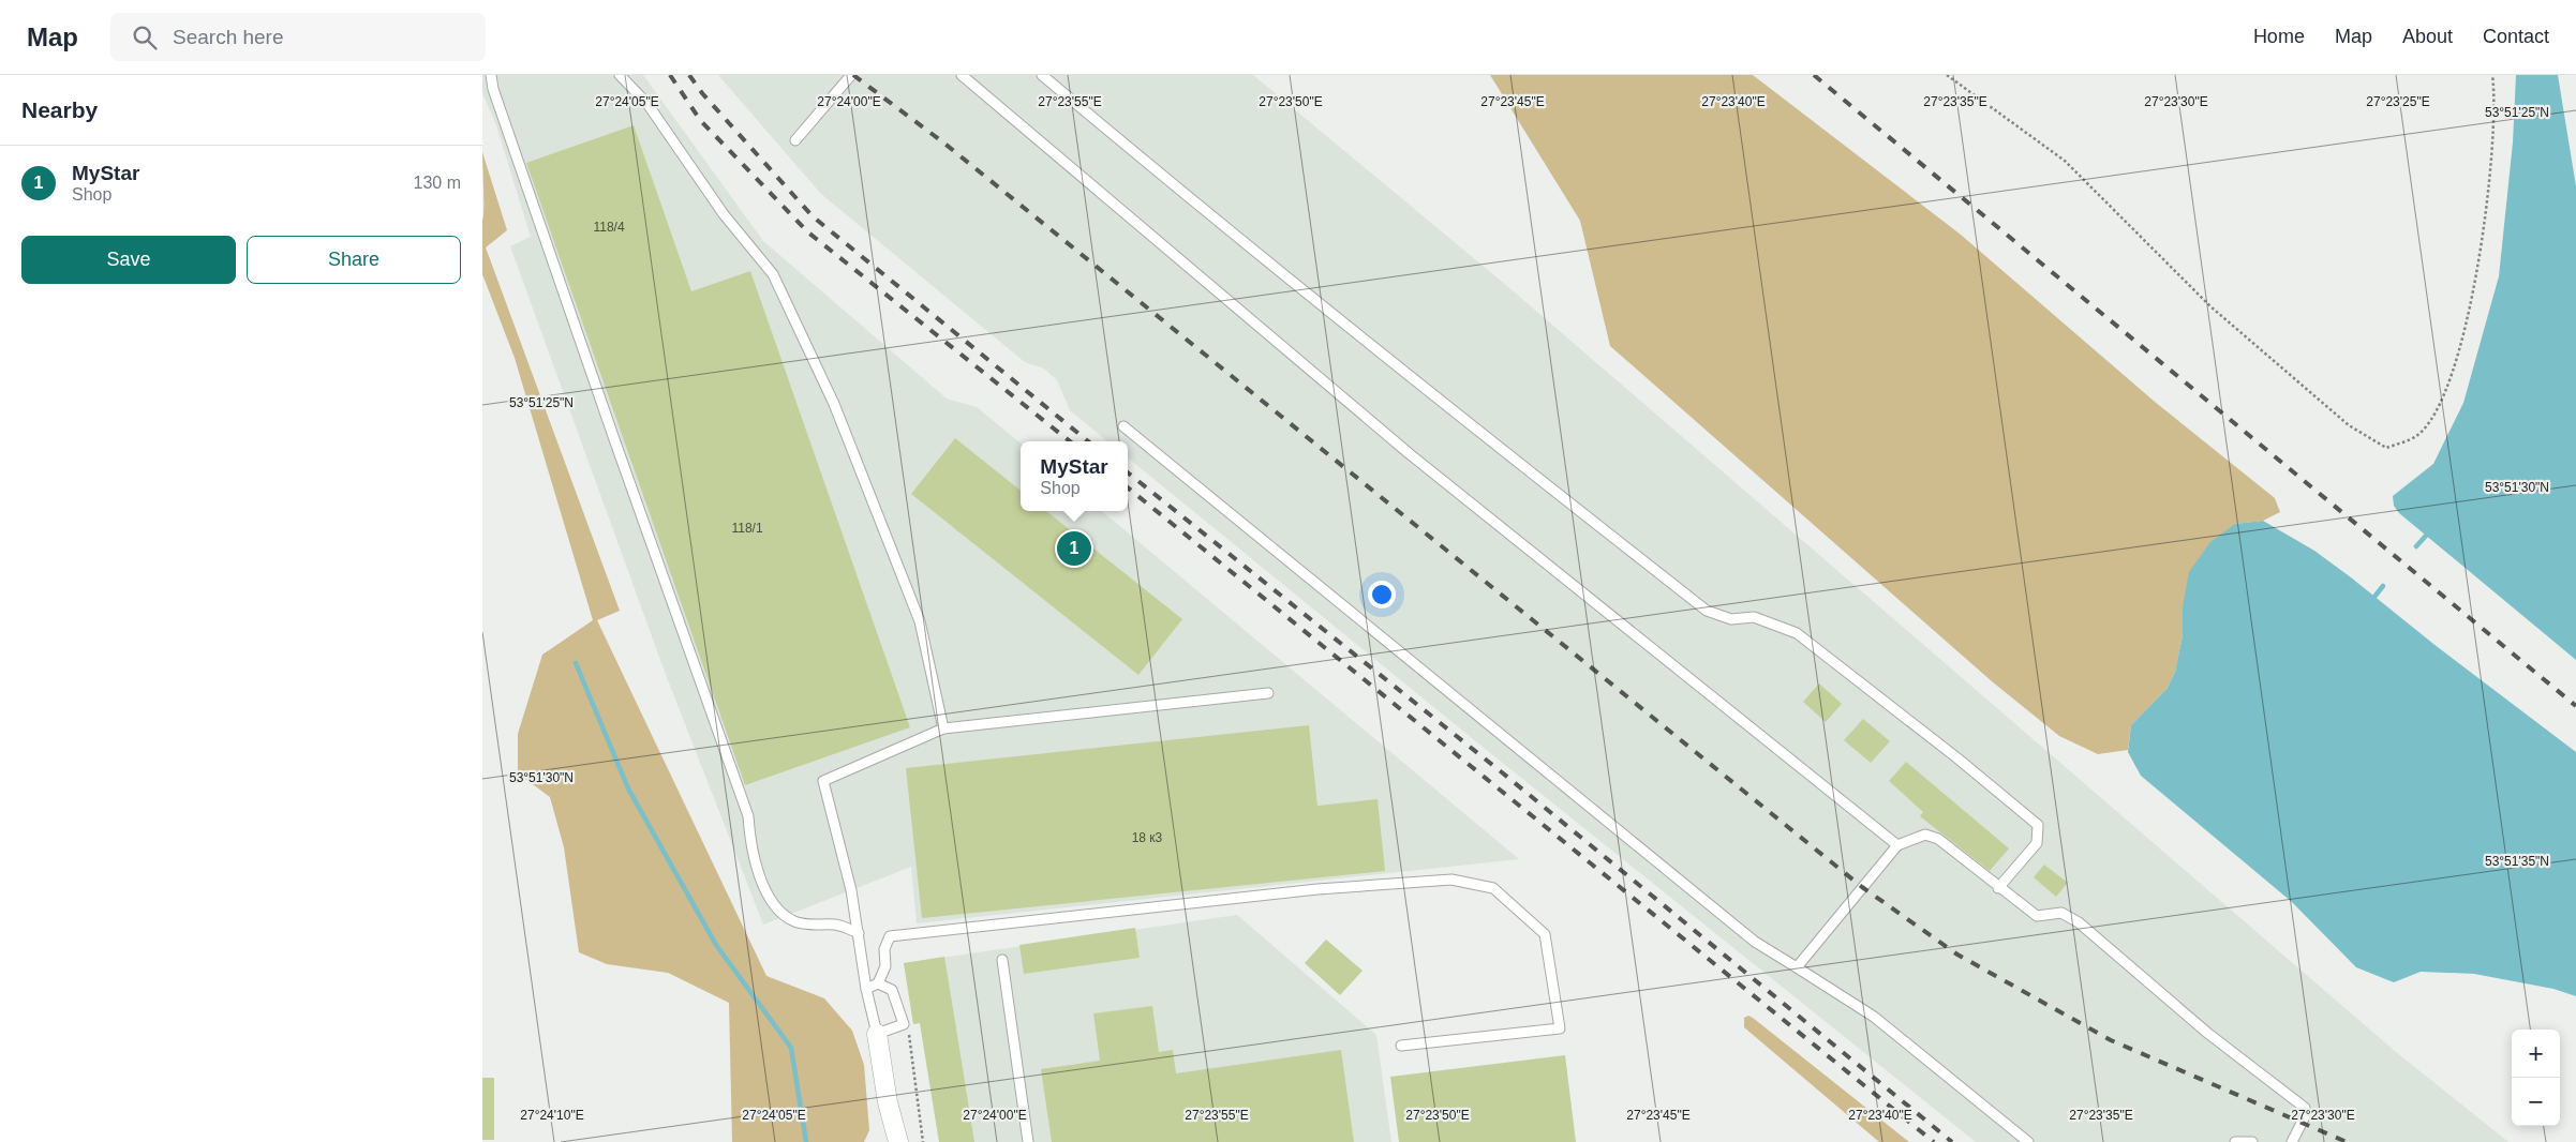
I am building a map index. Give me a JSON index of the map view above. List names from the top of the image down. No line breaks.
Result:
{"house_numbers":["118/4","118/1","18 к3"],"page":{"header":"Map","search":"Search here","nav":["Home","Map","About","Contact"],"heading":"Nearby","list":[{"mark":"1","name":"MyStar","note":"Shop","value":"130 m"}],"buttons":["Save","Share"],"popup":["MyStar","Shop"],"pins":"1","map_buttons":["+","−"]},"coordinates":["27°24'05\"E","27°24'00\"E","27°23'55\"E","27°23'50\"E","27°23'45\"E","27°23'40\"E","27°23'35\"E","27°23'30\"E","27°23'25\"E","53°51'25\"N","53°51'30\"N","53°51'35\"N","27°24'10\"E"]}
